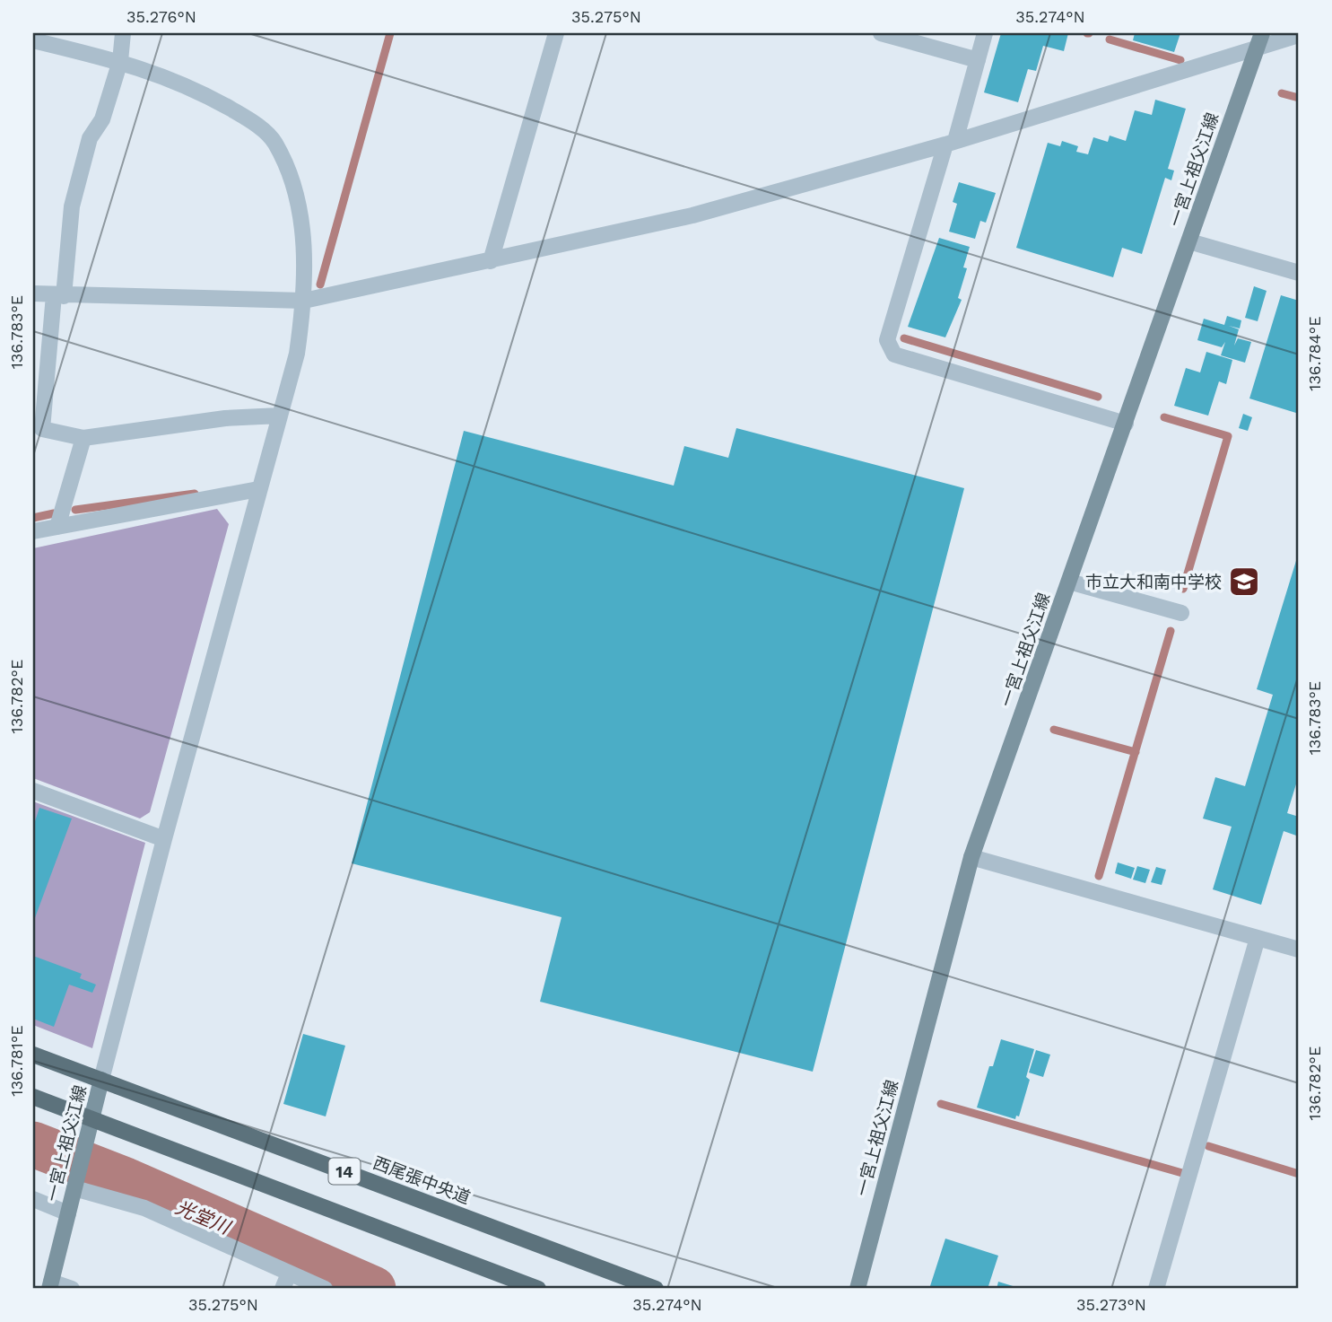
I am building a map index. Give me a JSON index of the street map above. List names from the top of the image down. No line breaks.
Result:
{"streets":{"main road":["一宮上祖父江線","14","西尾張中央道"]},"crossings":[["一宮上祖父江線","14"],["一宮上祖父江線","西尾張中央道"]],"water":["光堂川"],"places":{"school or university":["市立大和南中学校"]},"coordinates":["35.276°N","35.275°N","35.274°N","136.783°E","136.784°E","136.782°E","136.781°E","35.273°N"]}
